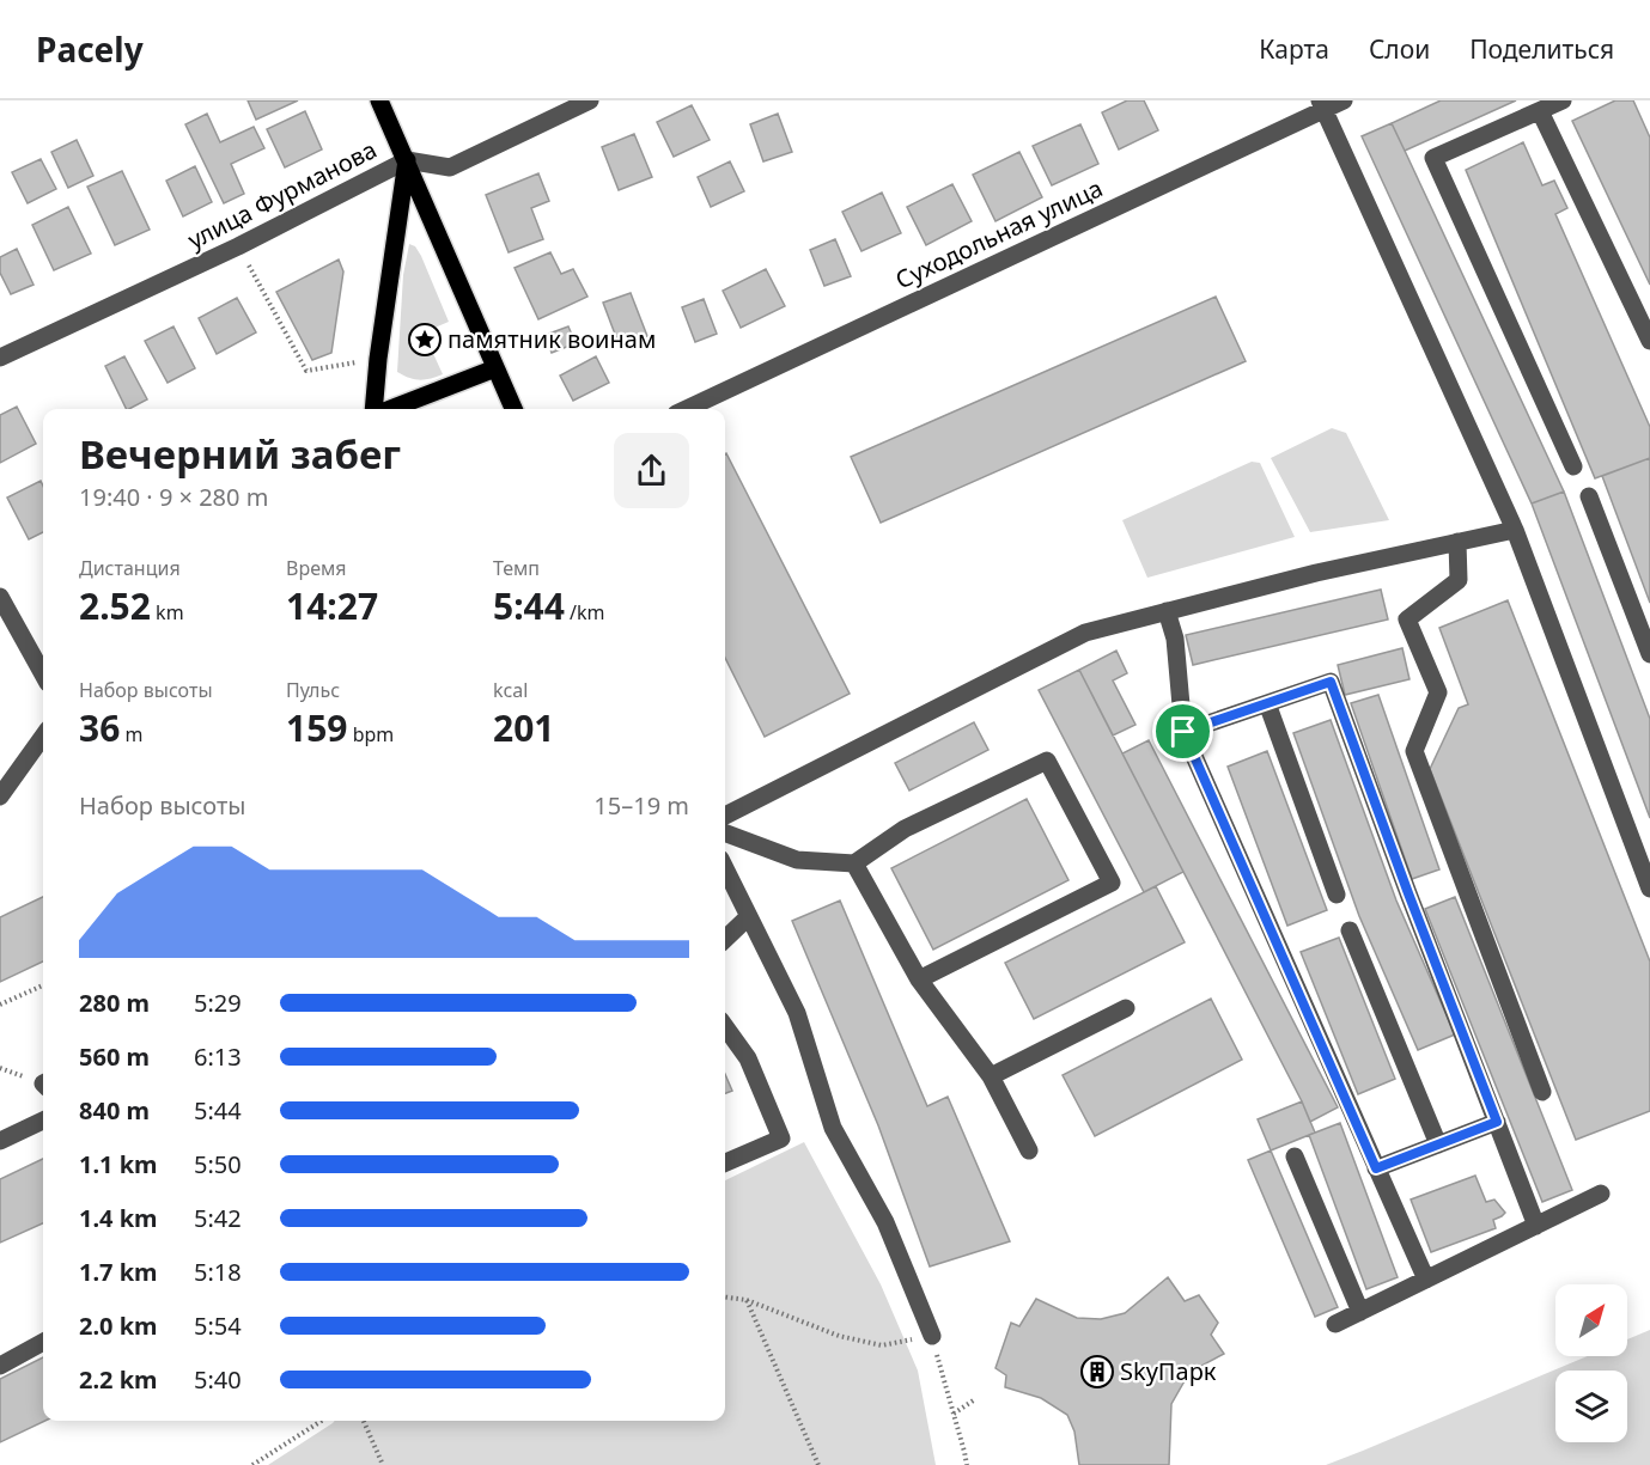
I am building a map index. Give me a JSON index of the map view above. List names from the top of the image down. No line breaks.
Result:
{"streets":{"street":["улица Фурманова","Суходольная улица"]},"places":{"place":["памятник воинам"],"building":["SkyПарк"]},"north":"top right","page":{"header":"Pacely","nav":["Карта","Слои","Поделиться"],"heading":["Вечерний забег","19:40 · 9 × 280 m"],"stats":[["Дистанция","2.52 km"],["Время","14:27"],["Темп","5:44 /km"],["Набор высоты","36 m"],["Пульс","159 bpm"],["kcal","201"]],"chart":["Набор высоты","15–19 m"],"list":[{"name":"280 m","note":"5:29"},{"name":"560 m","note":"6:13"},{"name":"840 m","note":"5:44"},{"name":"1.1 km","note":"5:50"},{"name":"1.4 km","note":"5:42"},{"name":"1.7 km","note":"5:18"},{"name":"2.0 km","note":"5:54"},{"name":"2.2 km","note":"5:40"}]}}
